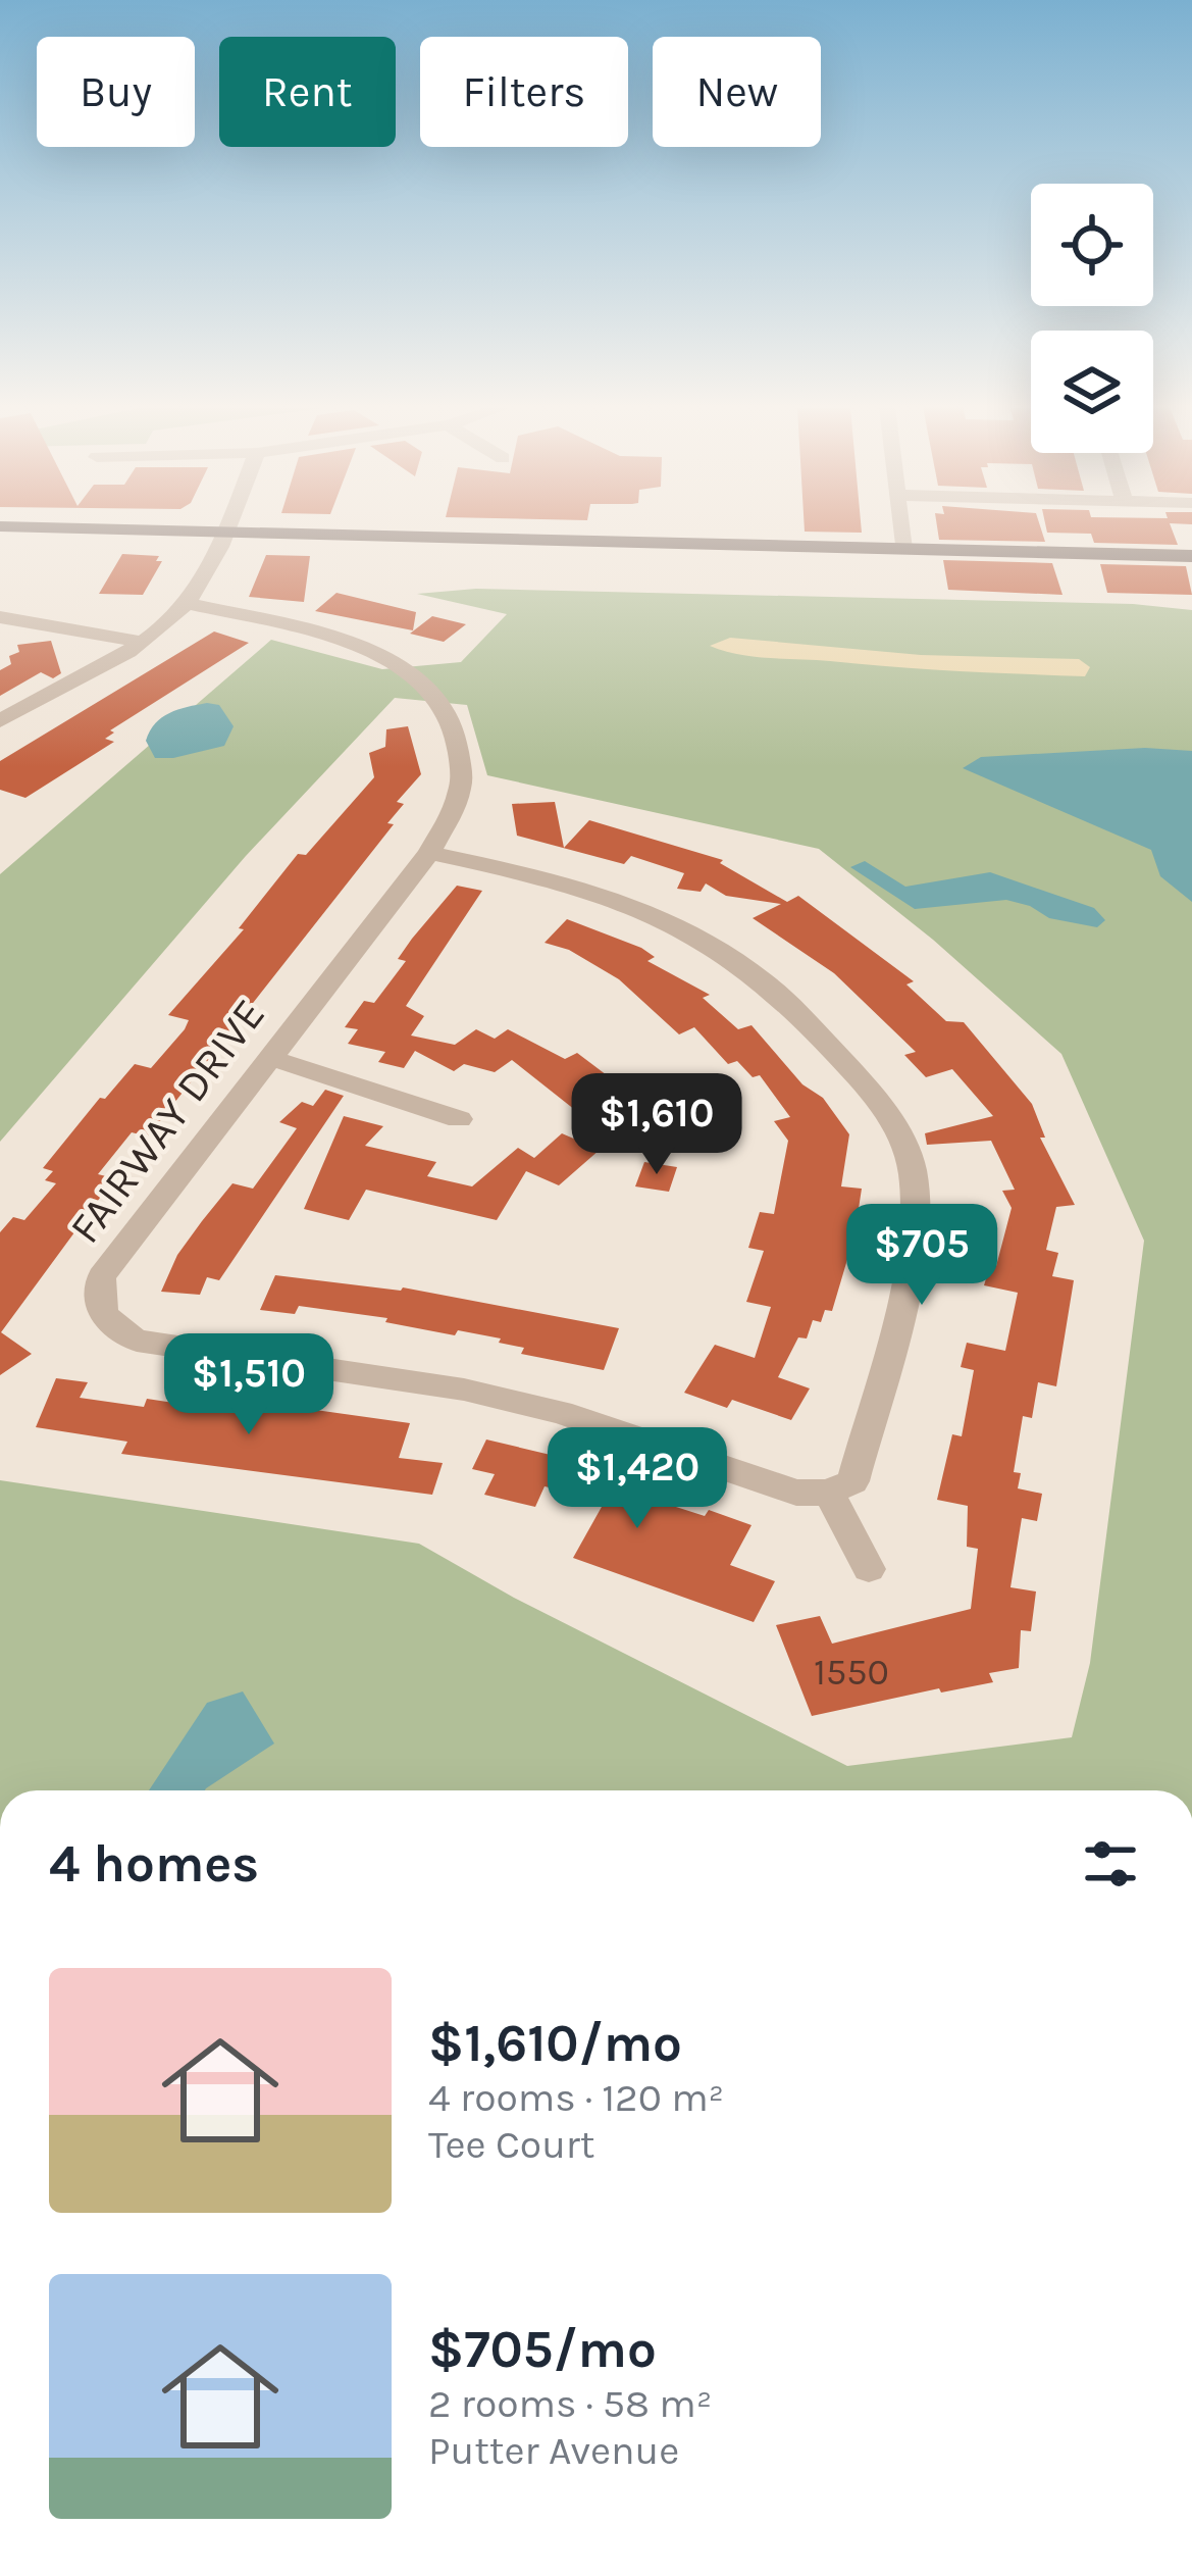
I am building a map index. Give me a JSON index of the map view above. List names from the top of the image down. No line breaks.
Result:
{"streets":{"street":["FAIRWAY DRIVE"]},"house_numbers":["1550"],"page":{"chip":["Buy","Rent","Filters","New"],"price":["$1,610","$705","$1,510","$1,420"],"heading":"4 homes","list":[{"name":"$1,610/mo","note":"4 rooms · 120 m² · Tee Court"},{"name":"$705/mo","note":"2 rooms · 58 m² · Putter Avenue"}]}}
